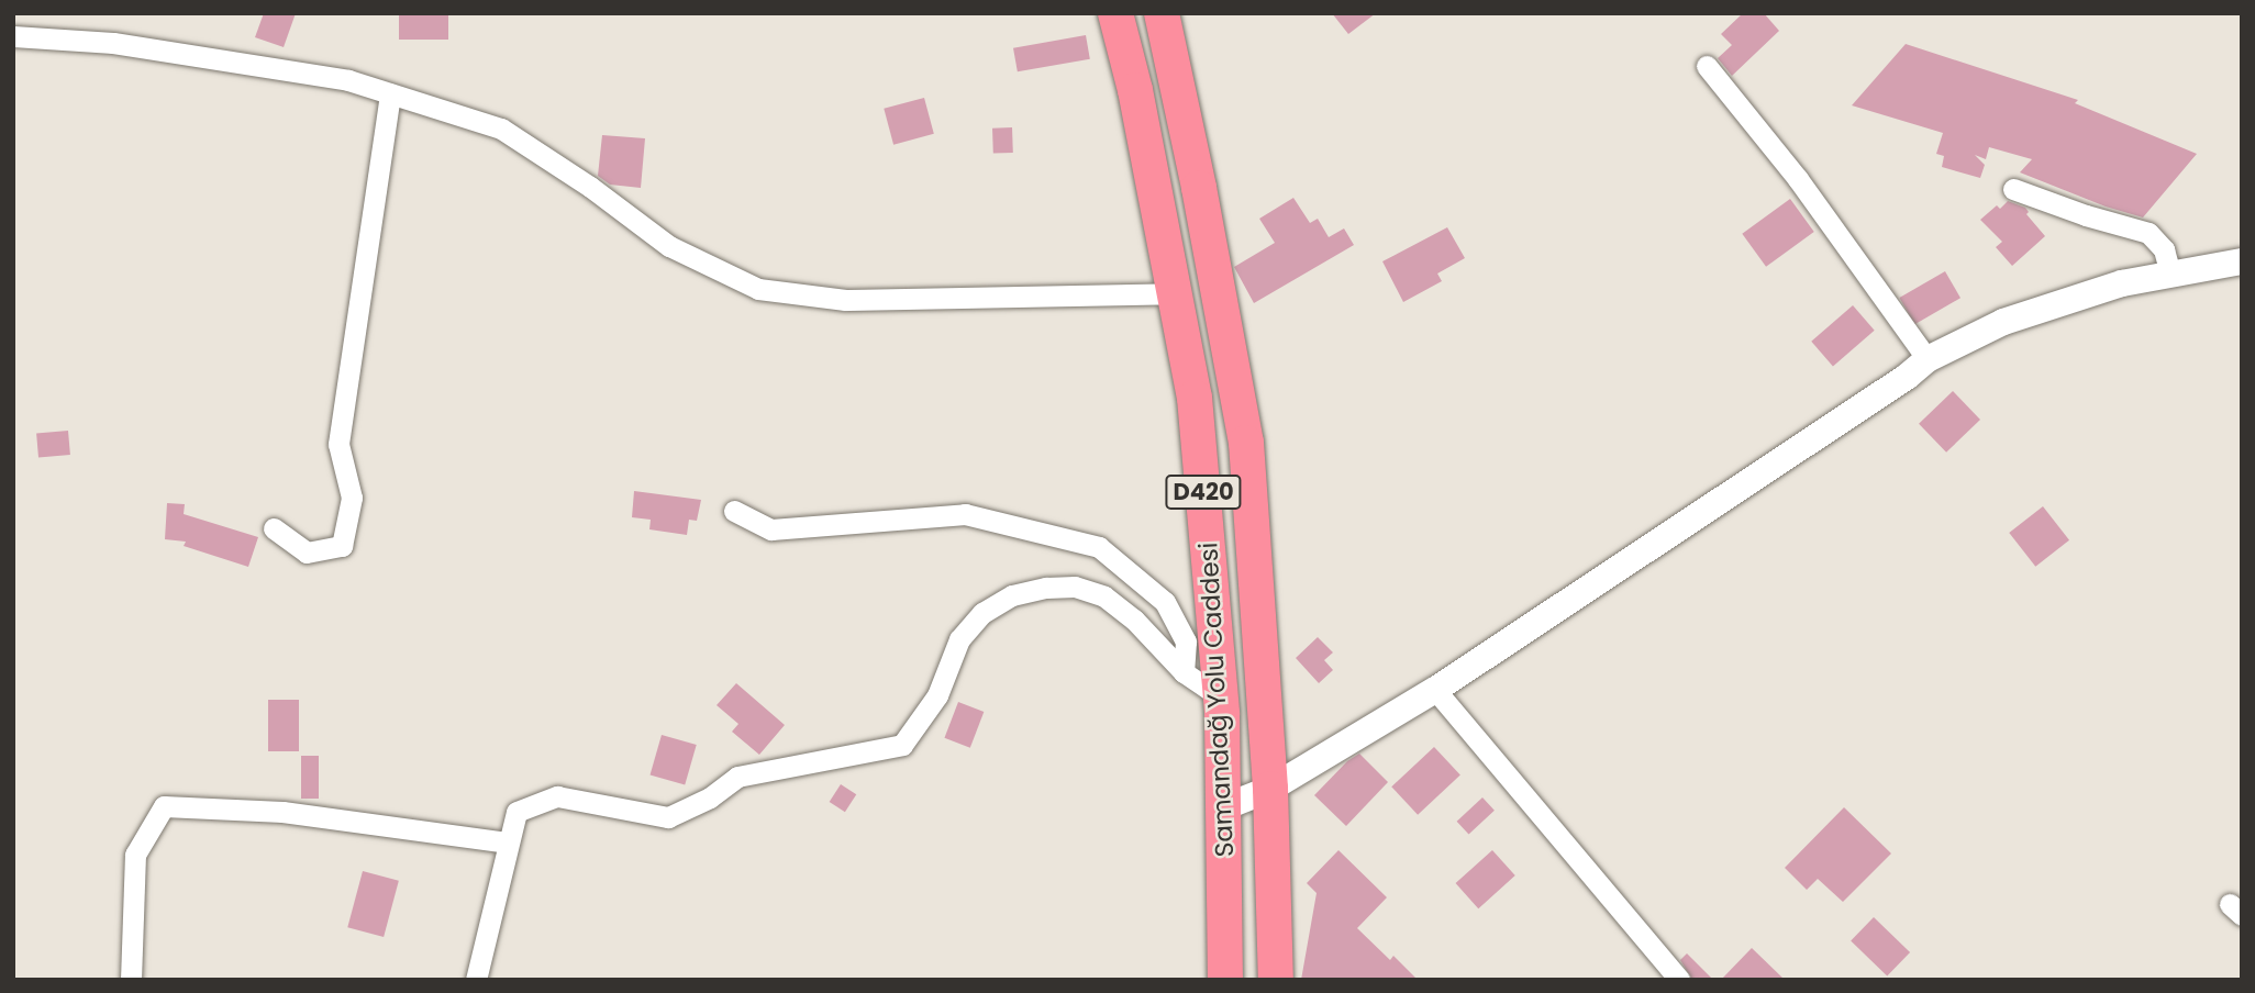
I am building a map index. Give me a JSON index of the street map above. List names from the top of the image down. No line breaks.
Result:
{"streets":{"highway":["D420","Samandağ Yolu Caddesi"]}}
